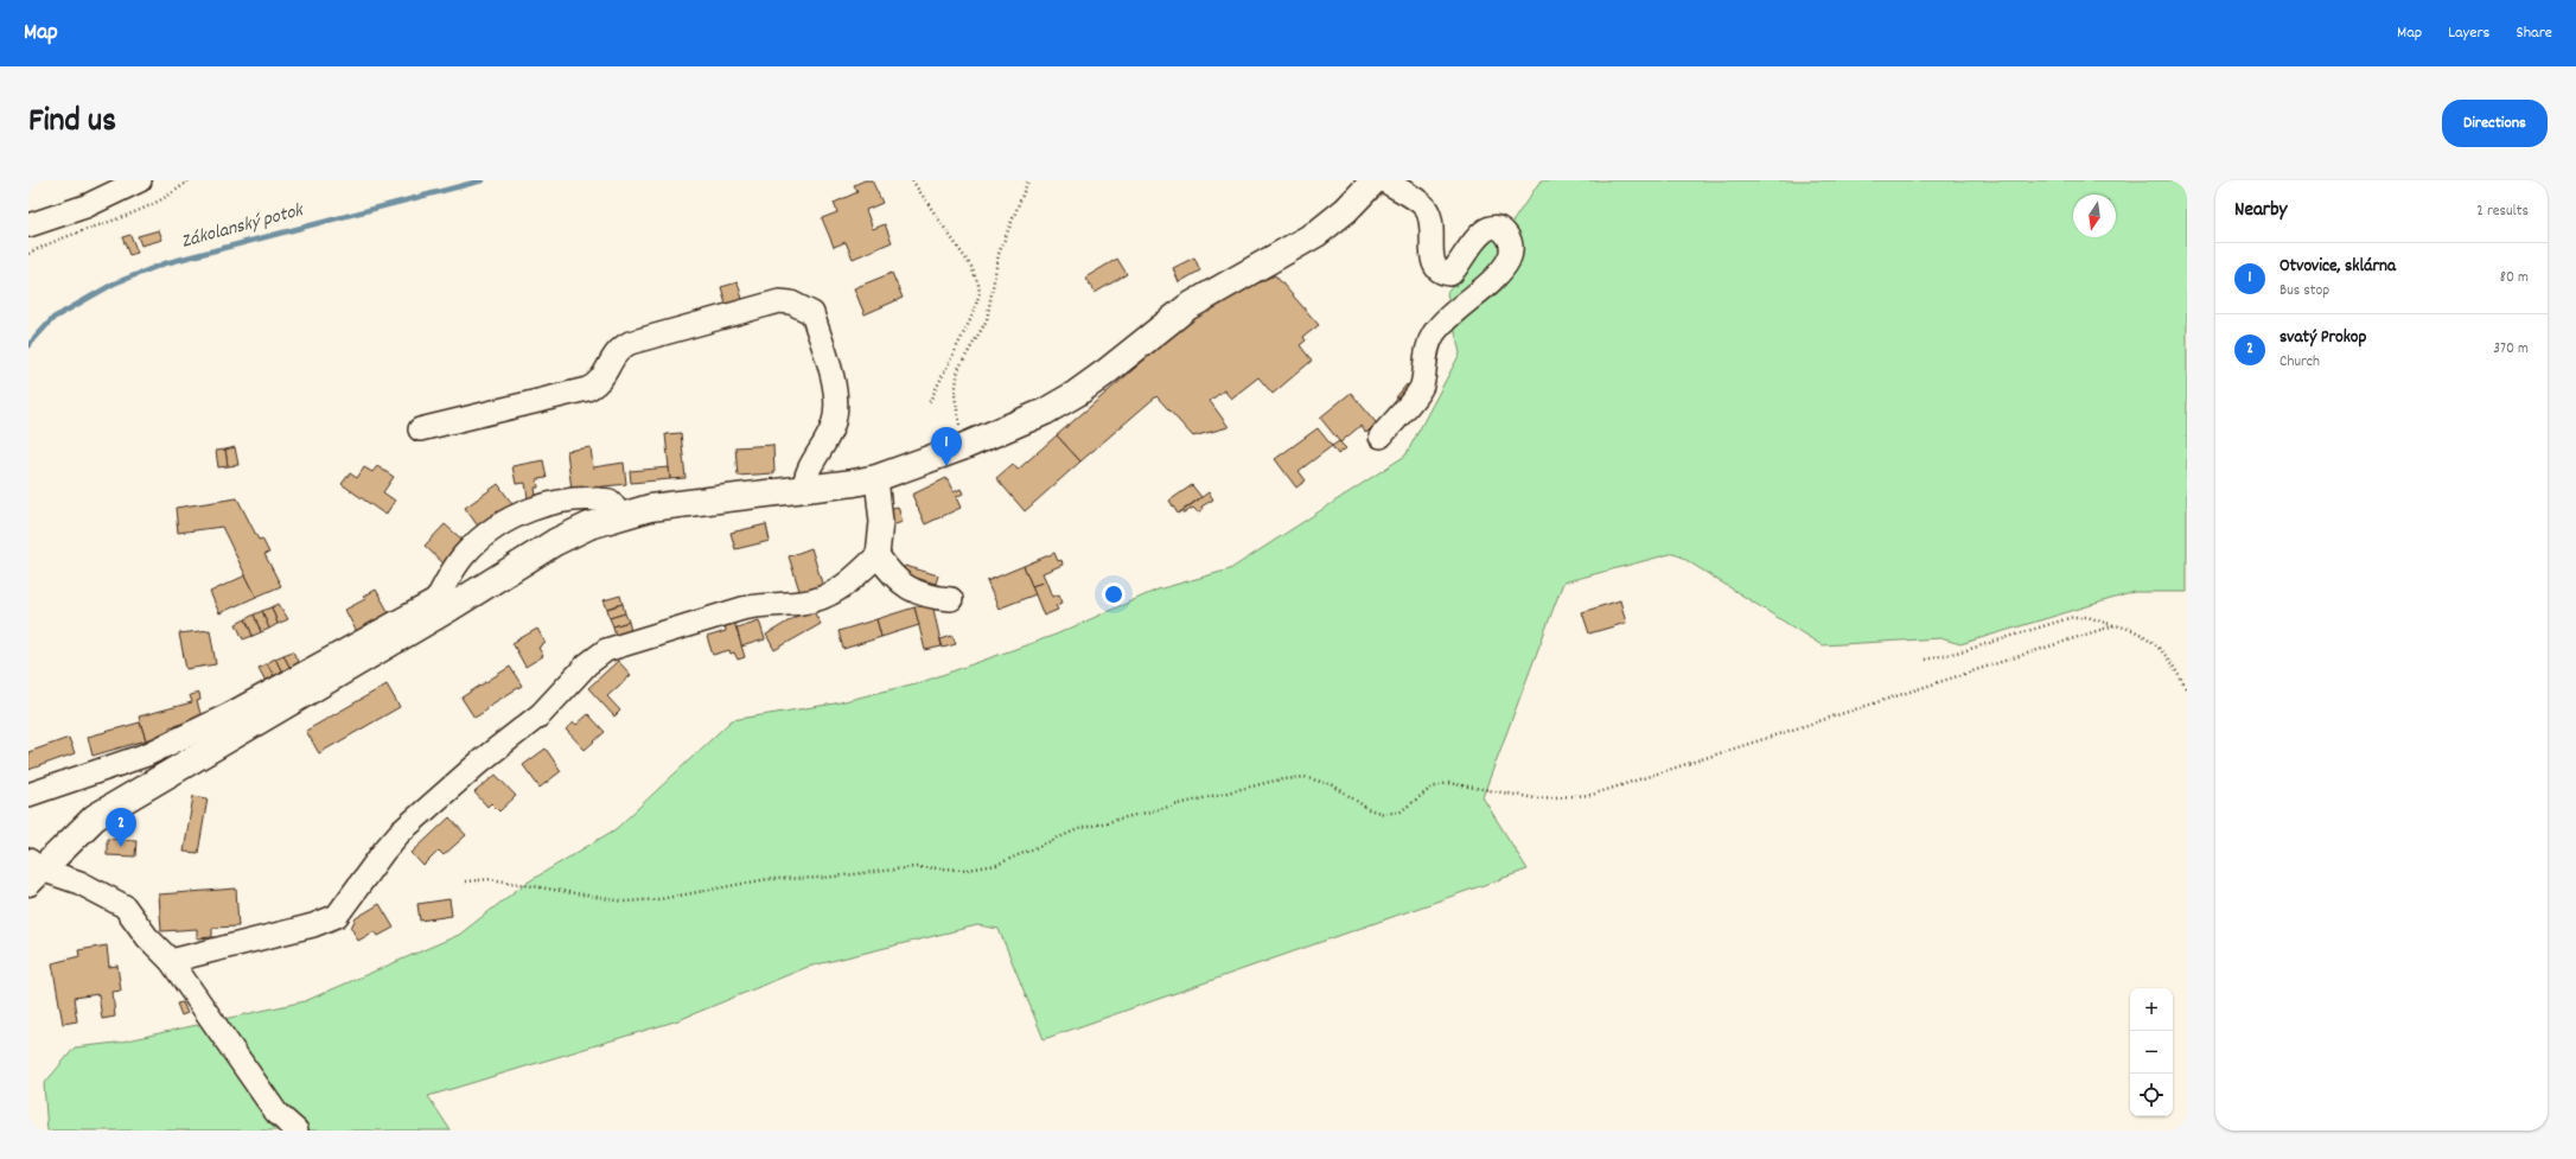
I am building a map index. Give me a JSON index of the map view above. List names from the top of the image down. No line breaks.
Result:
{"water":["Zákolanský potok"],"north":"bottom","page":{"header":"Map","nav":["Map","Layers","Share"],"title":"Find us","buttons":"Directions","heading":["Nearby","2 results"],"list":[{"mark":"1","name":"Otvovice, sklárna","note":"Bus stop","value":"80 m"},{"mark":"2","name":"svatý Prokop","note":"Church","value":"370 m"}],"pins":["1","2"],"map_buttons":["+","−"]}}
